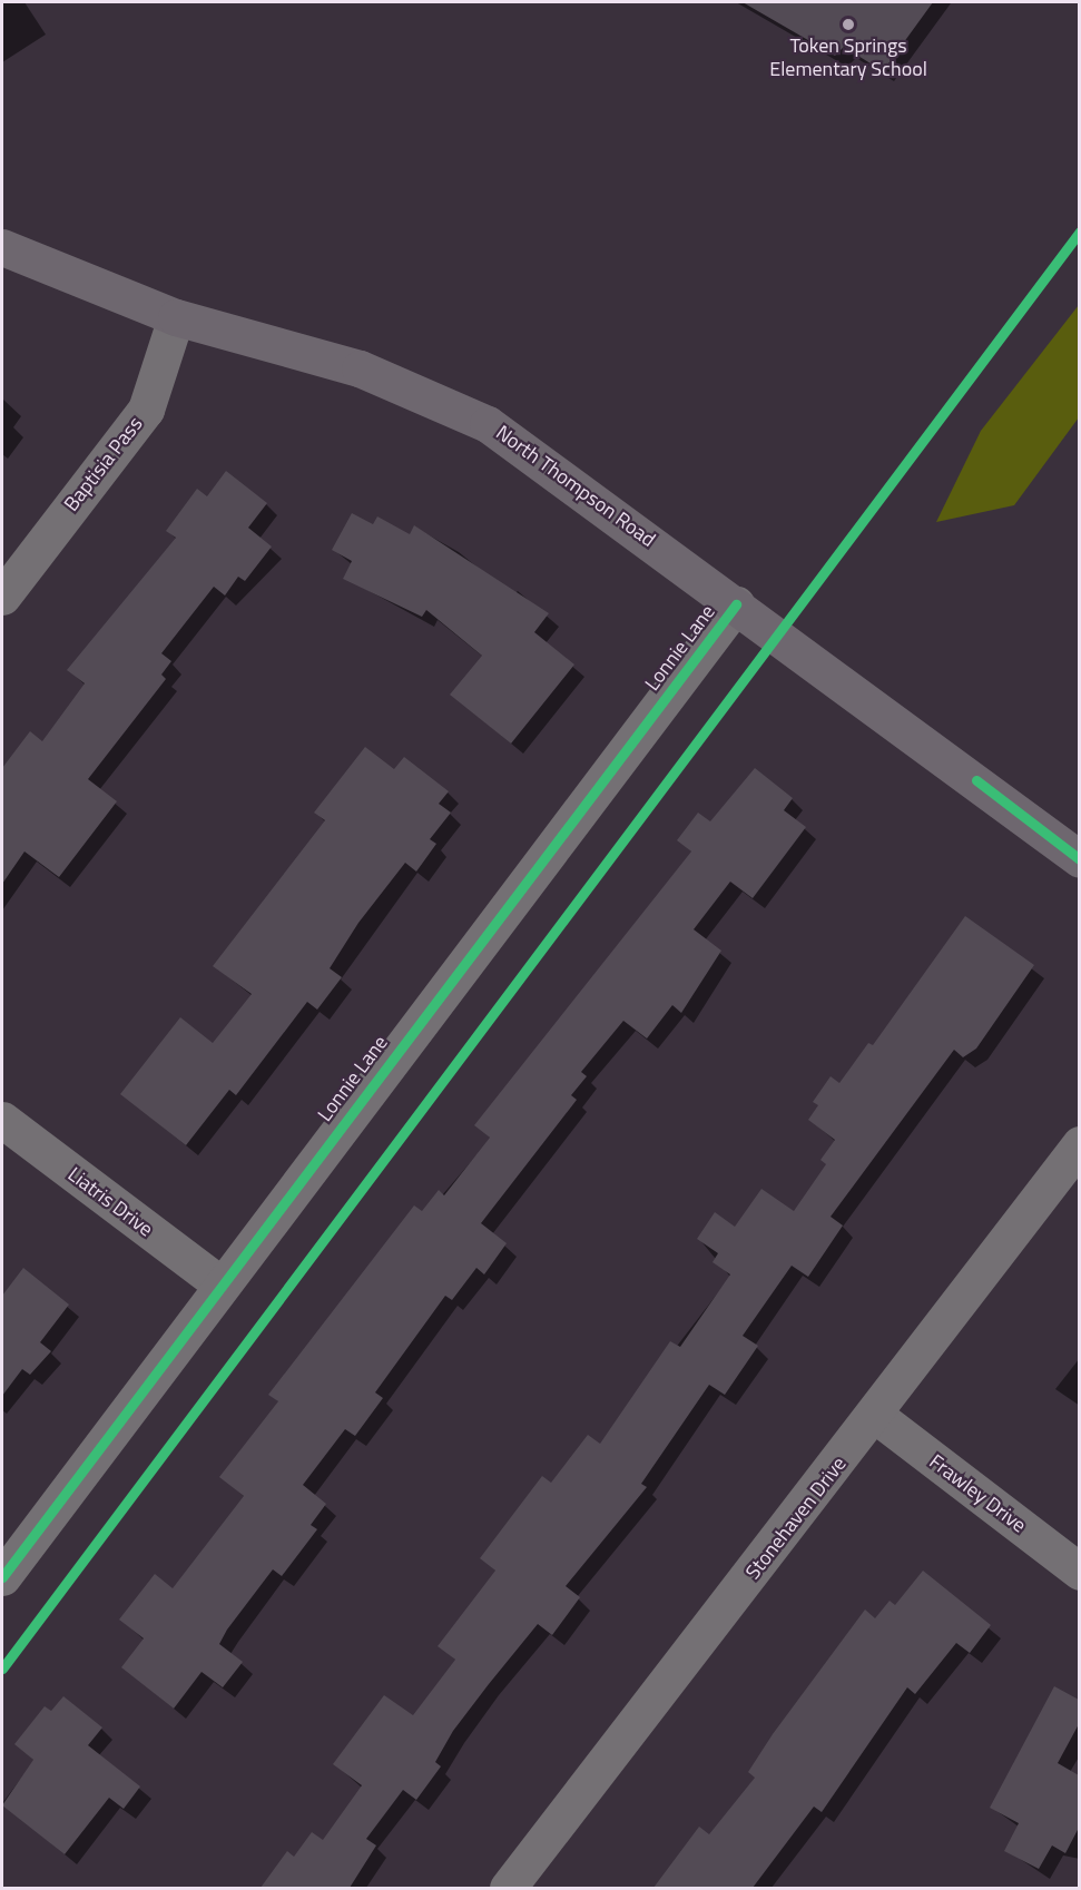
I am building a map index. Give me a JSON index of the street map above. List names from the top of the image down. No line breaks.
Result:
{"streets":{"street":["Baptisia Pass","North Thompson Road","Lonnie Lane","Liatris Drive","Frawley Drive","Stonehaven Drive"]},"crossings":[["Baptisia Pass","North Thompson Road"],["North Thompson Road","Lonnie Lane"],["Lonnie Lane","Liatris Drive"],["Frawley Drive","Stonehaven Drive"]],"places":["Token Springs Elementary School"]}
